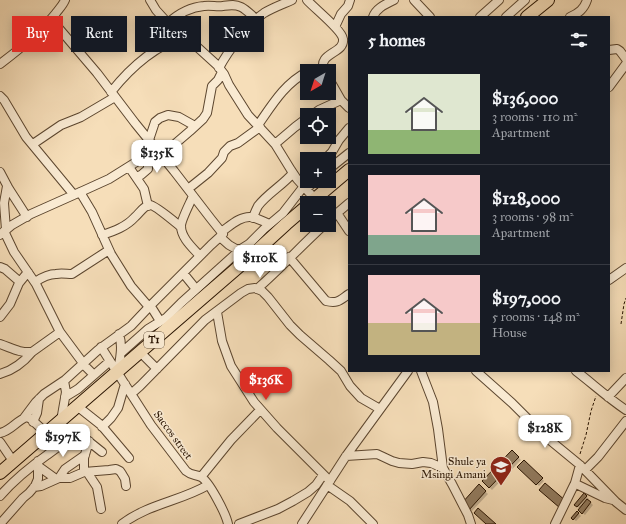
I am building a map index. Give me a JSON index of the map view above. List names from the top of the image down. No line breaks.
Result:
{"streets":{"highway":["T1"],"street":["Saccos street"]},"crossings":[["T1","Saccos street"]],"places":{"school or university":["Shule ya Msingi Amani"]},"north":"bottom left","page":{"chip":["Buy","Rent","Filters","New"],"heading":"5 homes","map_buttons":["+","−"],"list":[{"name":"$136,000","note":"3 rooms · 110 m² · Apartment"},{"name":"$128,000","note":"3 rooms · 98 m² · Apartment"},{"name":"$197,000","note":"5 rooms · 148 m² · House"}],"price":["$135K","$110K","$136K","$128K","$197K"]}}
